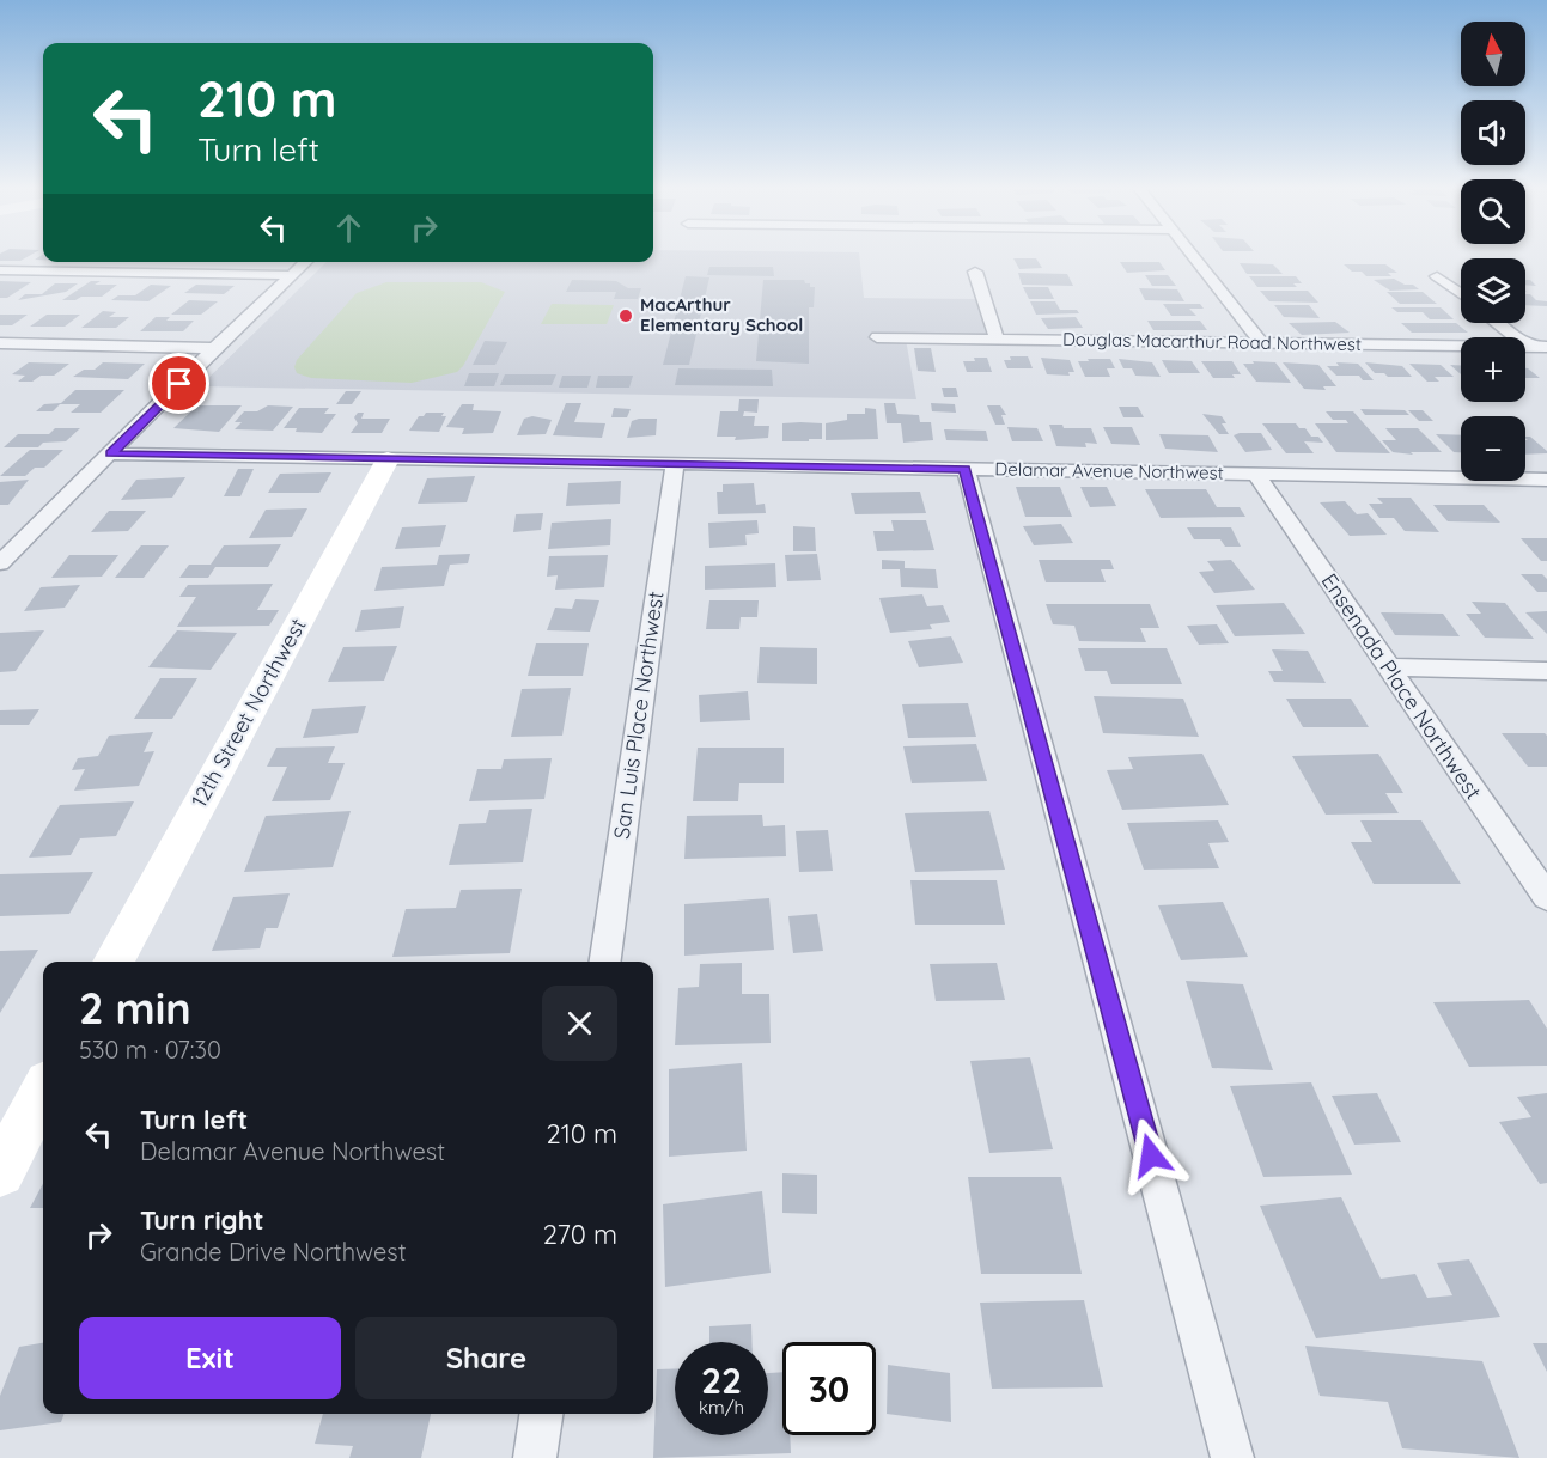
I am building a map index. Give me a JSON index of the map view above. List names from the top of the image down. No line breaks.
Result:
{"streets":{"street":["Douglas Macarthur Road Northwest","Delamar Avenue Northwest","Ensenada Place Northwest","12th Street Northwest","San Luis Place Northwest"]},"crossings":[["Delamar Avenue Northwest","Ensenada Place Northwest"],["Delamar Avenue Northwest","12th Street Northwest"],["Delamar Avenue Northwest","San Luis Place Northwest"]],"places":["MacArthur Elementary School"],"north":"top","page":{"map_buttons":["+","−"],"turn":["210 m","Turn left"],"heading":["2 min","530 m · 07:30"],"list":[{"name":"Turn left","note":"Delamar Avenue Northwest","value":"210 m"},{"name":"Turn right","note":"Grande Drive Northwest","value":"270 m"}],"buttons":["Exit","Share"],"speed":"22 km/h","limit":"30"}}
